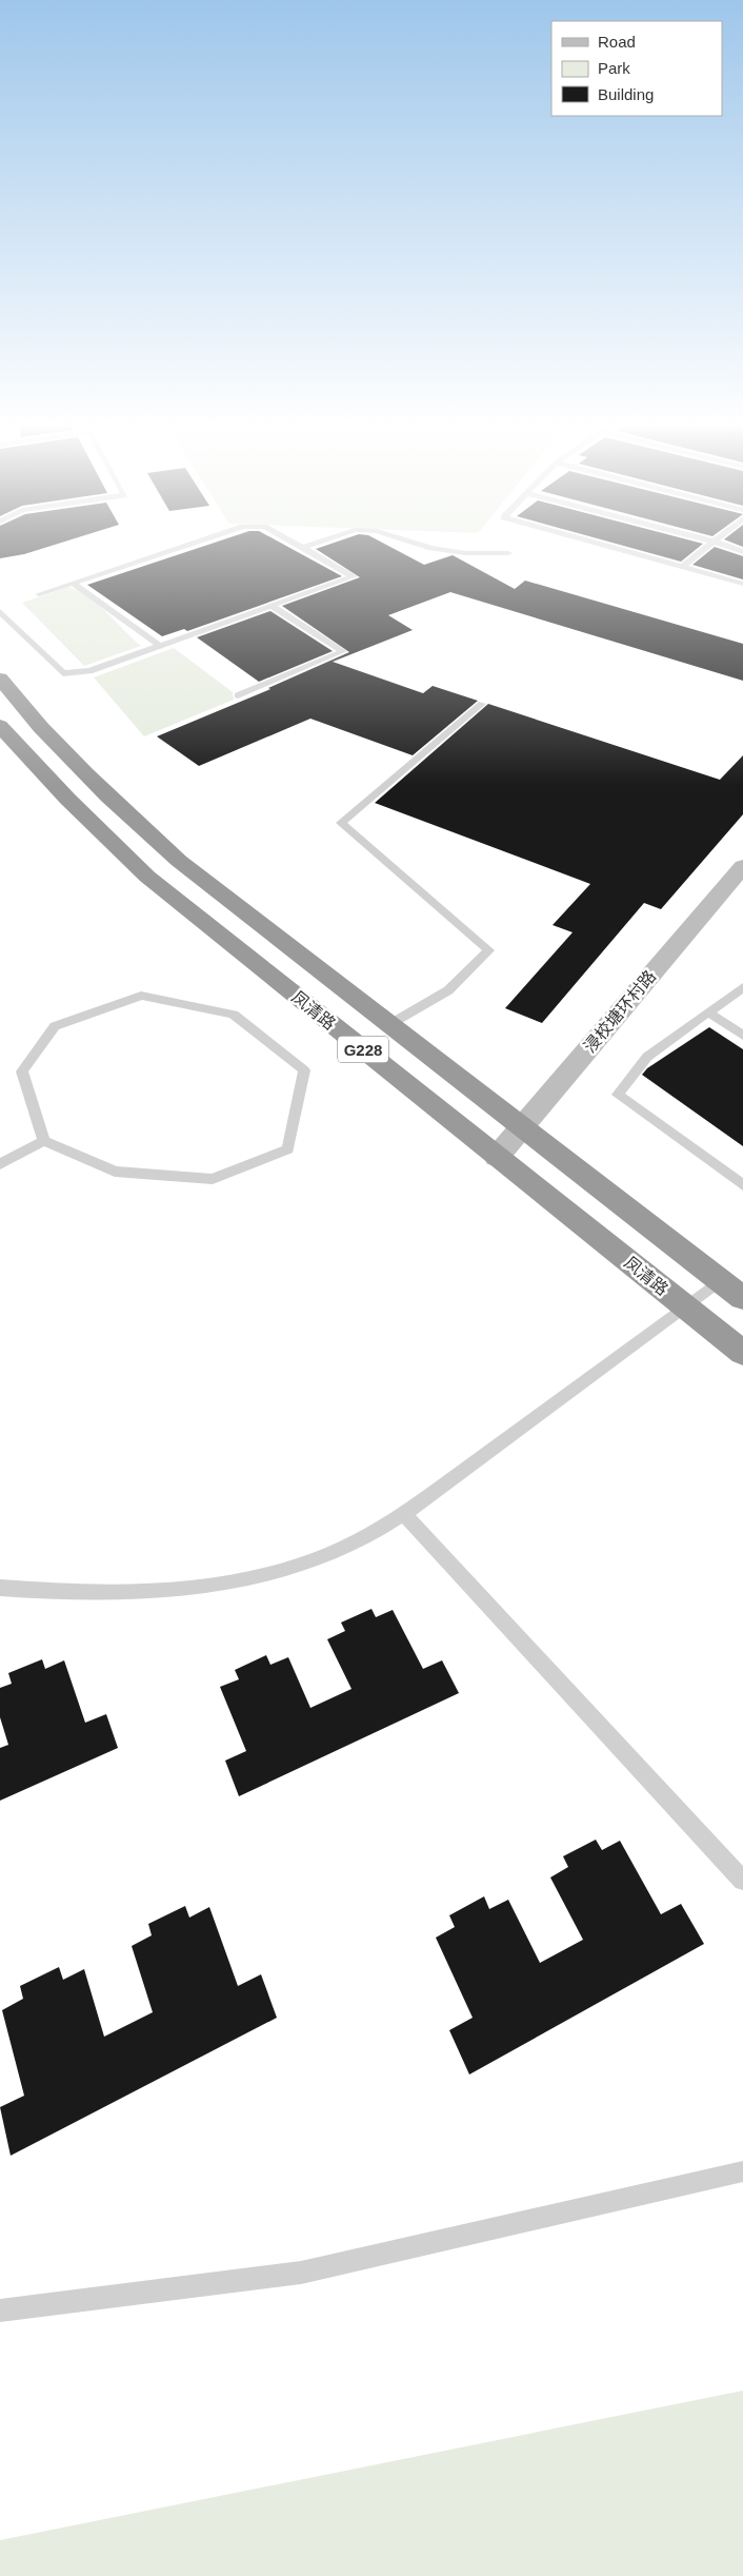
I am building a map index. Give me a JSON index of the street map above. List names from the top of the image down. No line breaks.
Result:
{"streets":{"highway":["凤清路","G228"],"street":["浸校塘环村路"]},"crossings":[["凤清路","浸校塘环村路"]],"legend":["Road","Park","Building"]}
